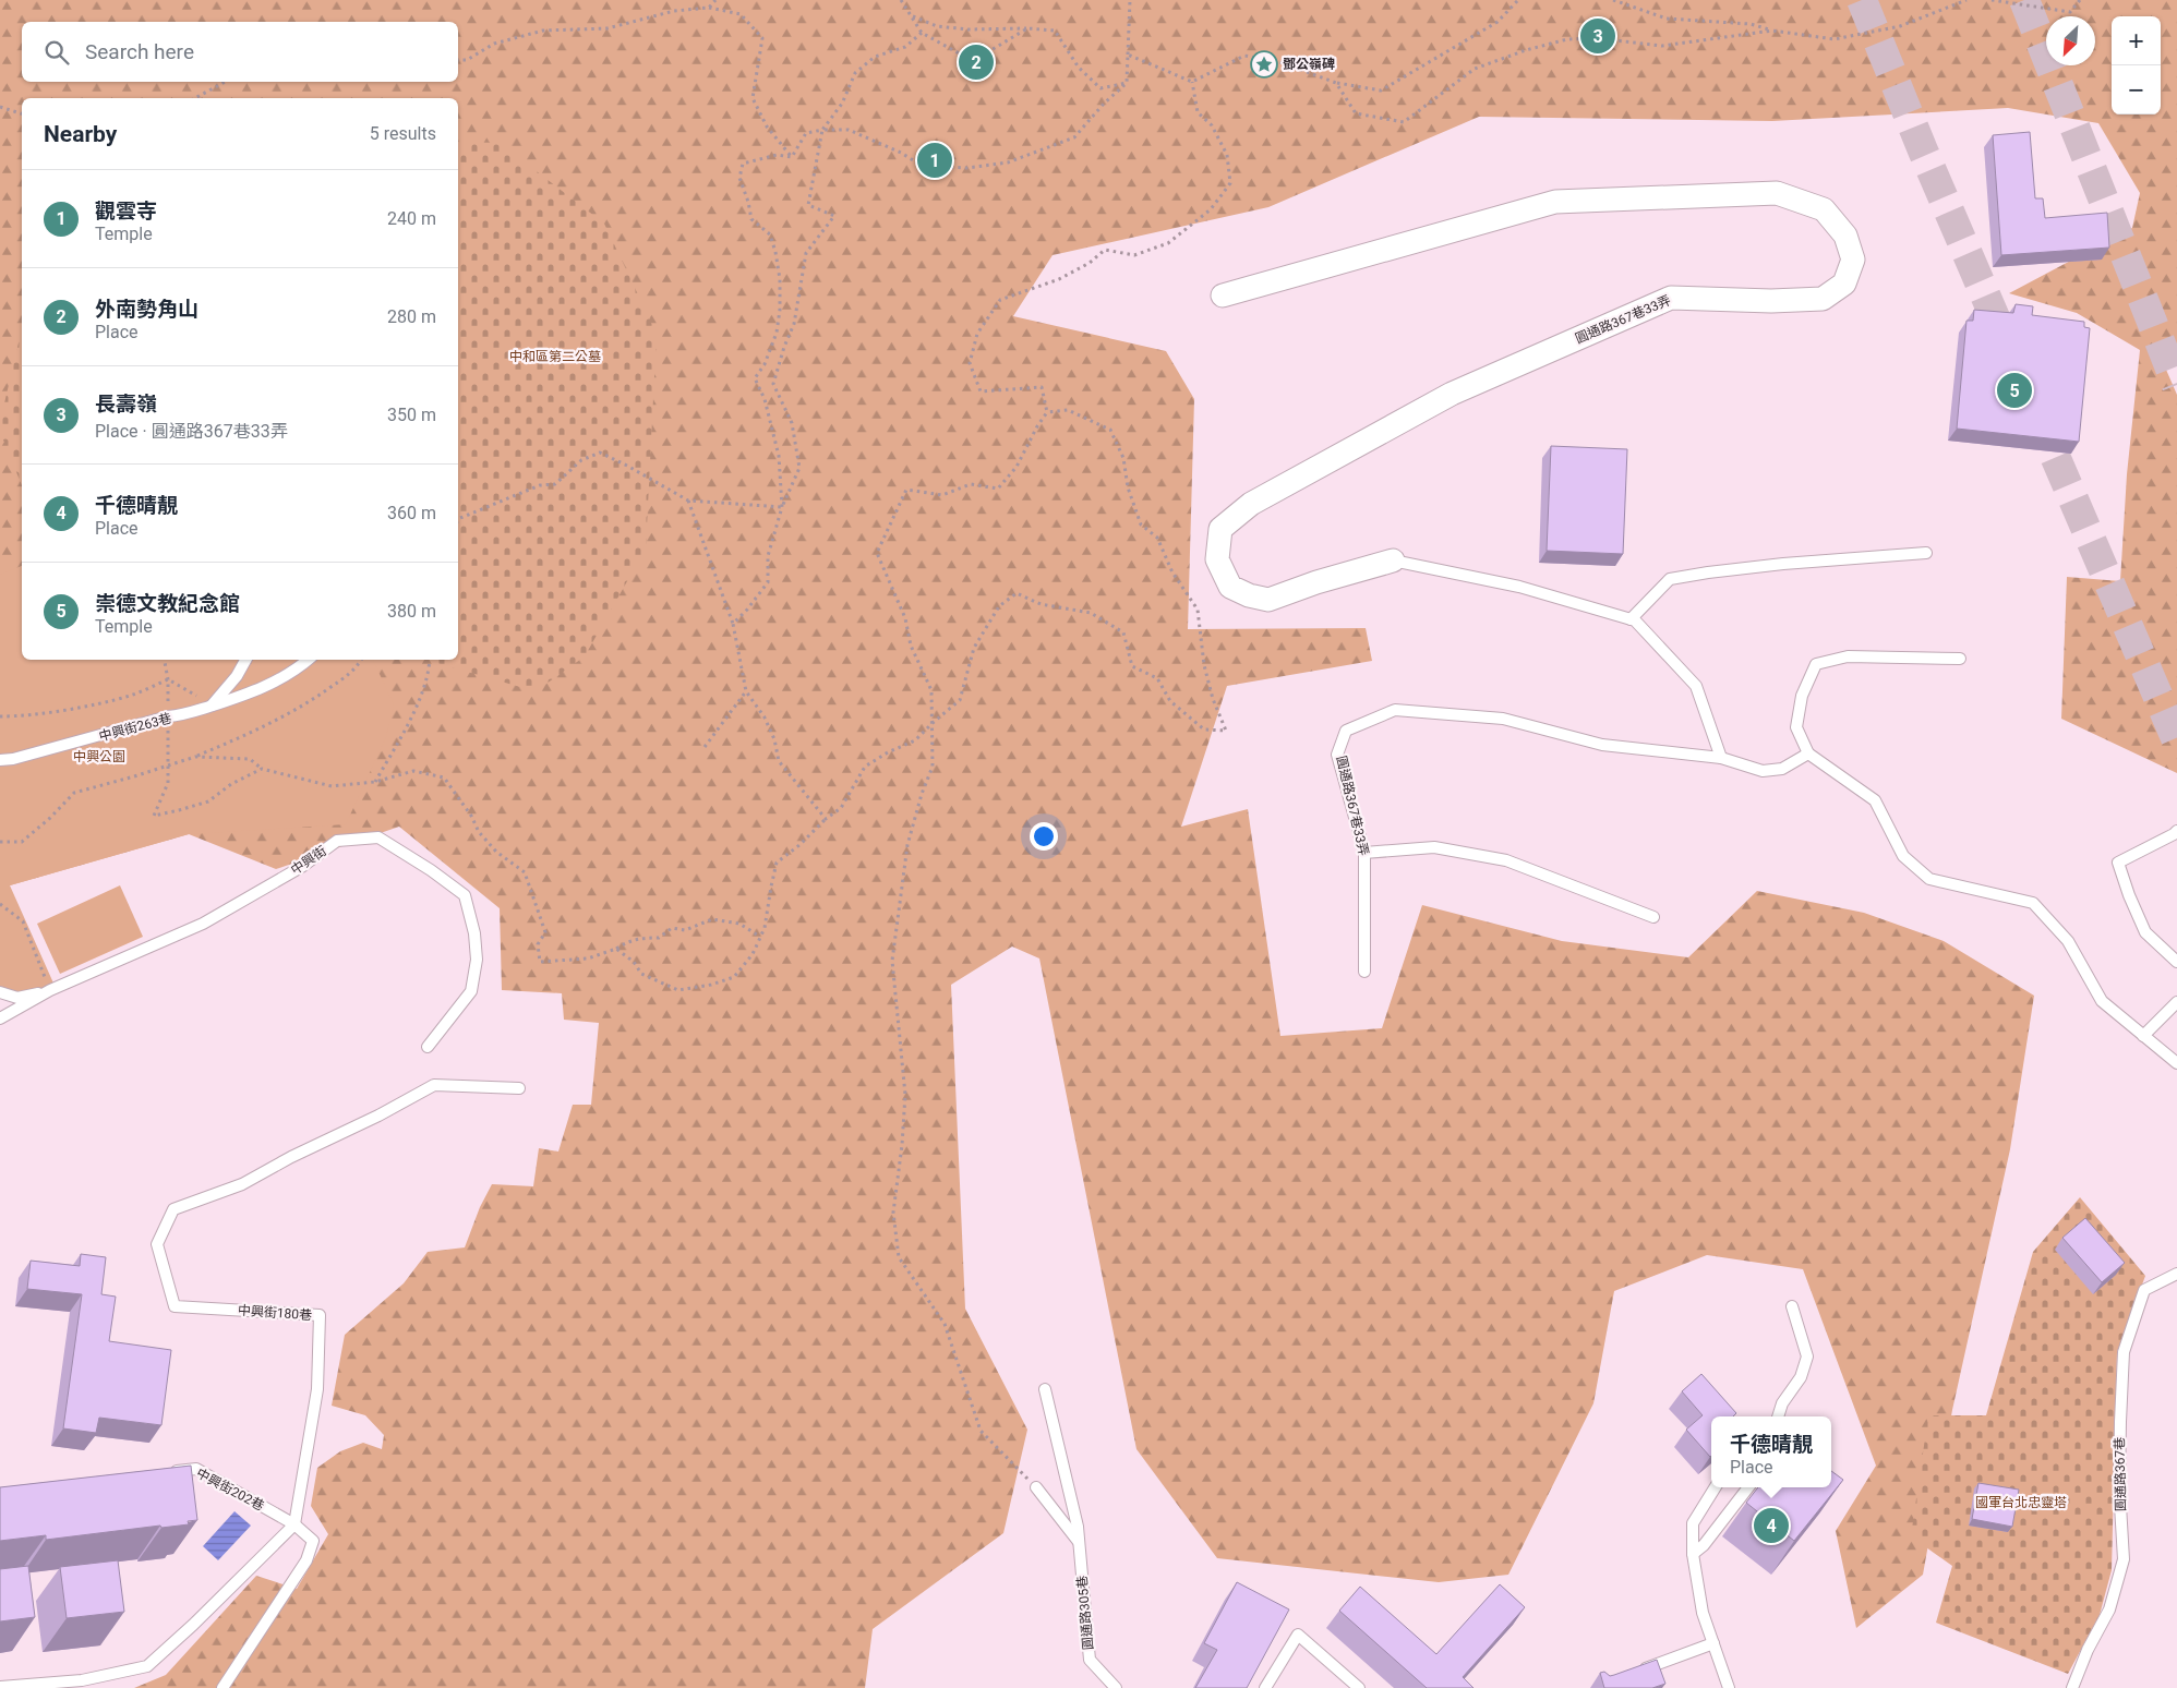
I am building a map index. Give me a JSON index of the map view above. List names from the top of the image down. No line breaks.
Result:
{"streets":{"street":["圓通路367巷33弄"],"lane":["中興街263巷","中興街","中興街180巷","圓通路367巷","中興街202巷","圓通路305巷"]},"crossings":[["中興街180巷","中興街202巷"]],"parks":["中和區第二公墓","中興公園","國軍台北忠靈塔"],"places":{"place":["鄧公嶺碑"]},"north":"bottom left","page":{"map_buttons":["+","−"],"pins":["3","2","1","5","4"],"search":"Search here","heading":["Nearby","5 results"],"list":[{"mark":"1","name":"觀雲寺","note":"Temple","value":"240 m"},{"mark":"2","name":"外南勢角山","note":"Place","value":"280 m"},{"mark":"3","name":"長壽嶺","note":"Place · 圓通路367巷33弄","value":"350 m"},{"mark":"4","name":"千德晴靚","note":"Place","value":"360 m"},{"mark":"5","name":"崇德文教紀念館","note":"Temple","value":"380 m"}],"popup":["千德晴靚","Place"]}}
